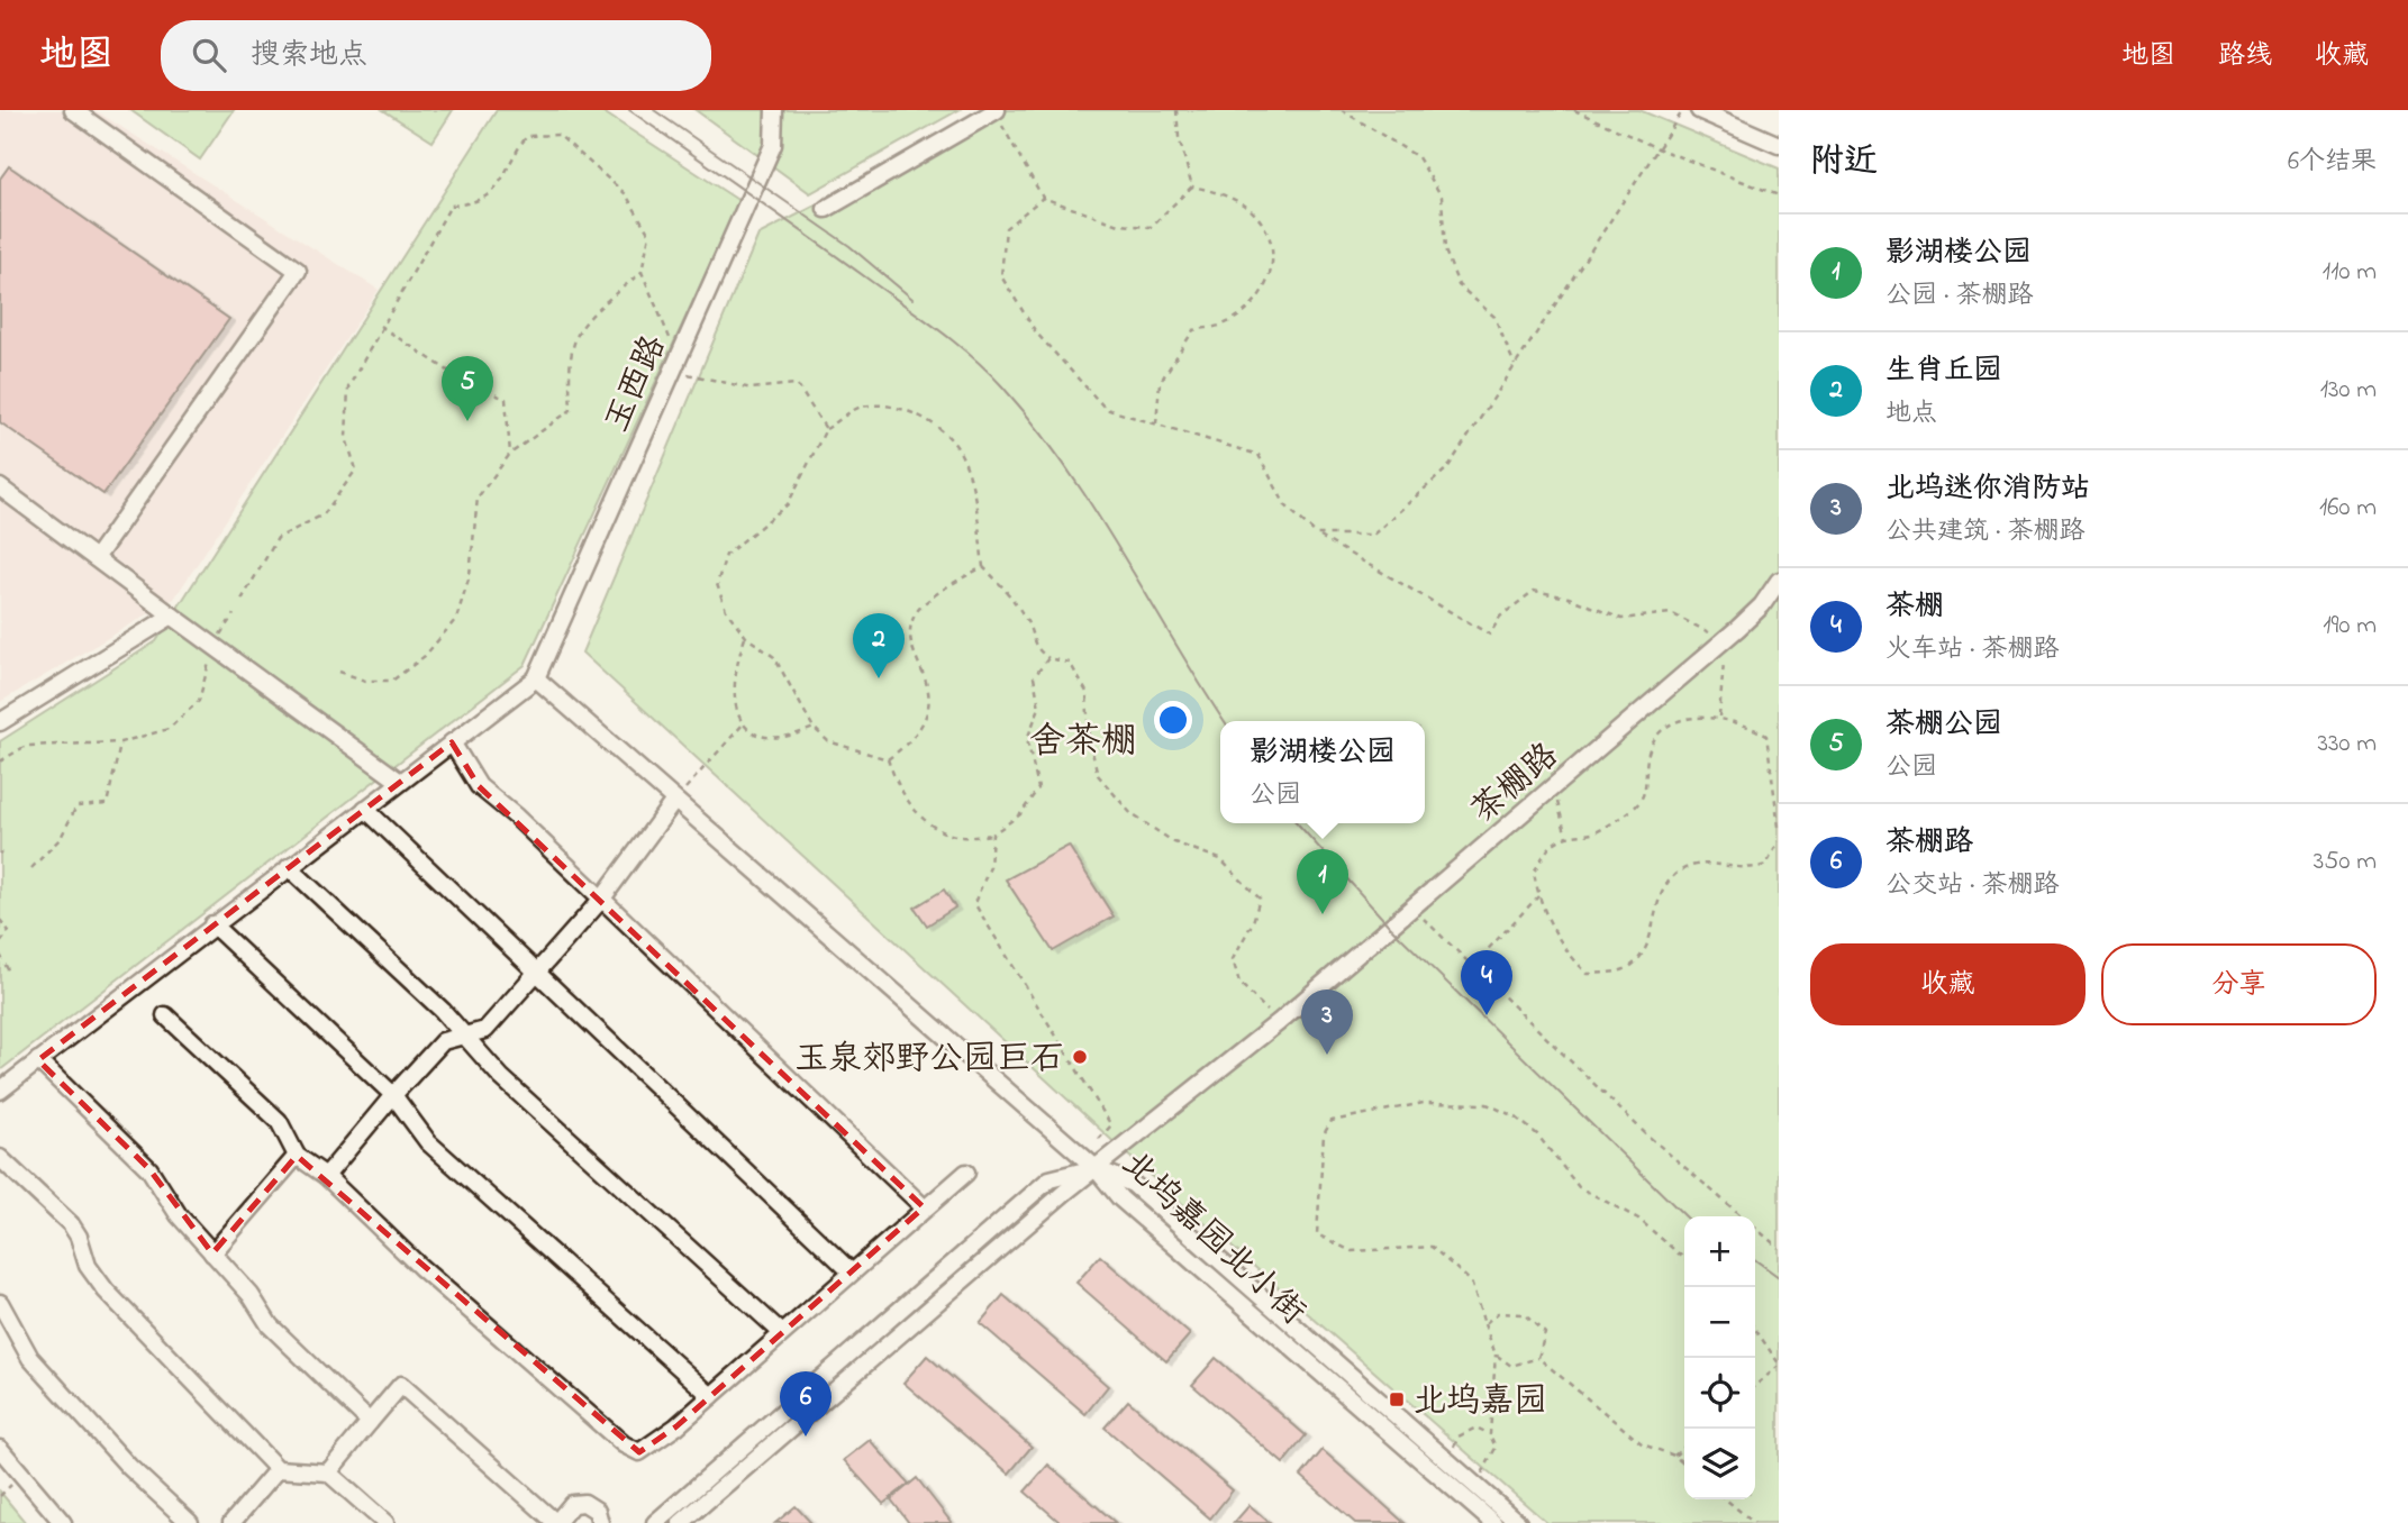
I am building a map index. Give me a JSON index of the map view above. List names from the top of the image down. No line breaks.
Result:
{"streets":{"street":["玉西路","茶棚路","北坞嘉园北小街"]},"crossings":[["茶棚路","北坞嘉园北小街"]],"districts":["舍茶棚"],"places":{"other":["玉泉郊野公园巨石"],"transit":["北坞嘉园"]},"page":{"header":"地图","search":"搜索地点","nav":["地图","路线","收藏"],"heading":["附近","6个结果"],"list":[{"mark":"1","name":"影湖楼公园","note":"公园 · 茶棚路","value":"110 m"},{"mark":"2","name":"生肖丘园","note":"地点","value":"130 m"},{"mark":"3","name":"北坞迷你消防站","note":"公共建筑 · 茶棚路","value":"160 m"},{"mark":"4","name":"茶棚","note":"火车站 · 茶棚路","value":"190 m"},{"mark":"5","name":"茶棚公园","note":"公园","value":"330 m"},{"mark":"6","name":"茶棚路","note":"公交站 · 茶棚路","value":"350 m"}],"pins":["5","2","1","4","3","6"],"popup":["影湖楼公园","公园"],"buttons":["收藏","分享"],"map_buttons":["+","−"]}}
